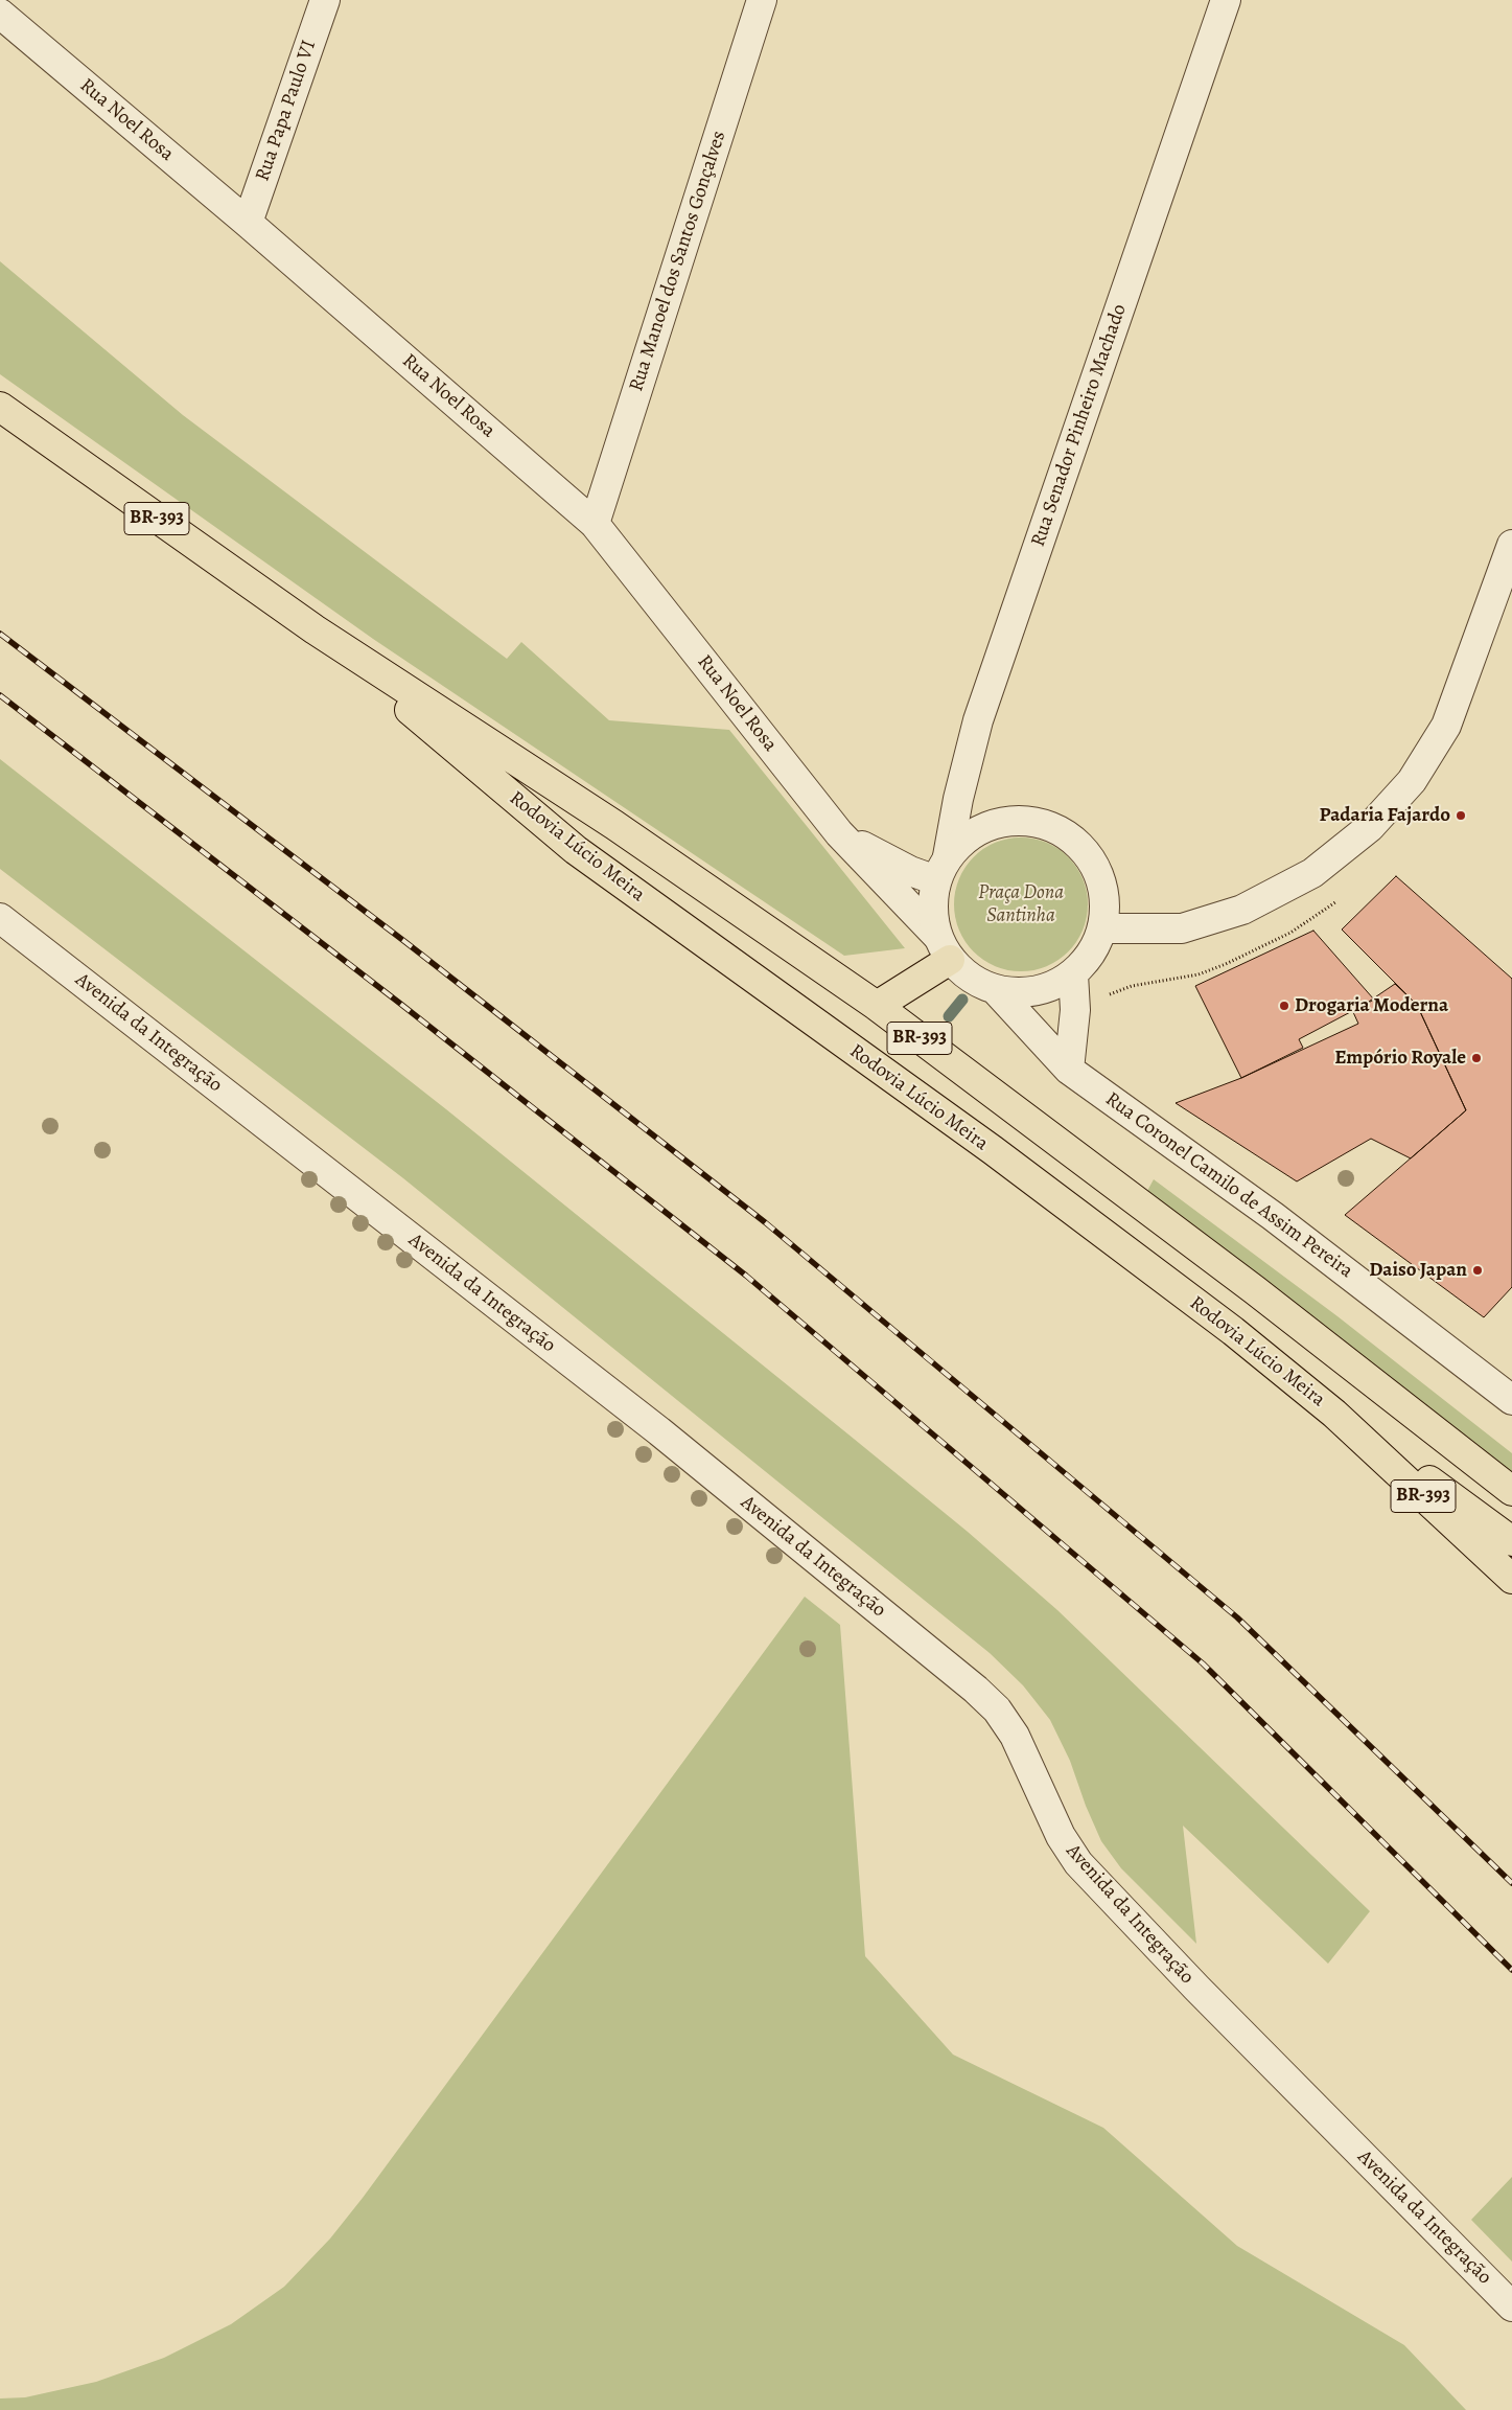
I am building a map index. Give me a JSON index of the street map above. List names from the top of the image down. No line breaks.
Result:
{"streets":{"main road":["BR-393","Rodovia Lúcio Meira"],"street":["Rua Papa Paulo VI","Rua Noel Rosa","Rua Manoel dos Santos Gonçalves","Rua Senador Pinheiro Machado","Avenida da Integração","Rua Coronel Camilo de Assim Pereira"]},"crossings":[["Rua Papa Paulo VI","Rua Noel Rosa"],["Rua Noel Rosa","Rua Manoel dos Santos Gonçalves"],["Rua Noel Rosa","Rua Senador Pinheiro Machado"],["Rua Noel Rosa","Rua Coronel Camilo de Assim Pereira"],["Rua Senador Pinheiro Machado","Rua Coronel Camilo de Assim Pereira"]],"parks":["Praça Dona Santinha"],"places":["Padaria Fajardo","Drogaria Moderna","Empório Royale","Daiso Japan"]}
